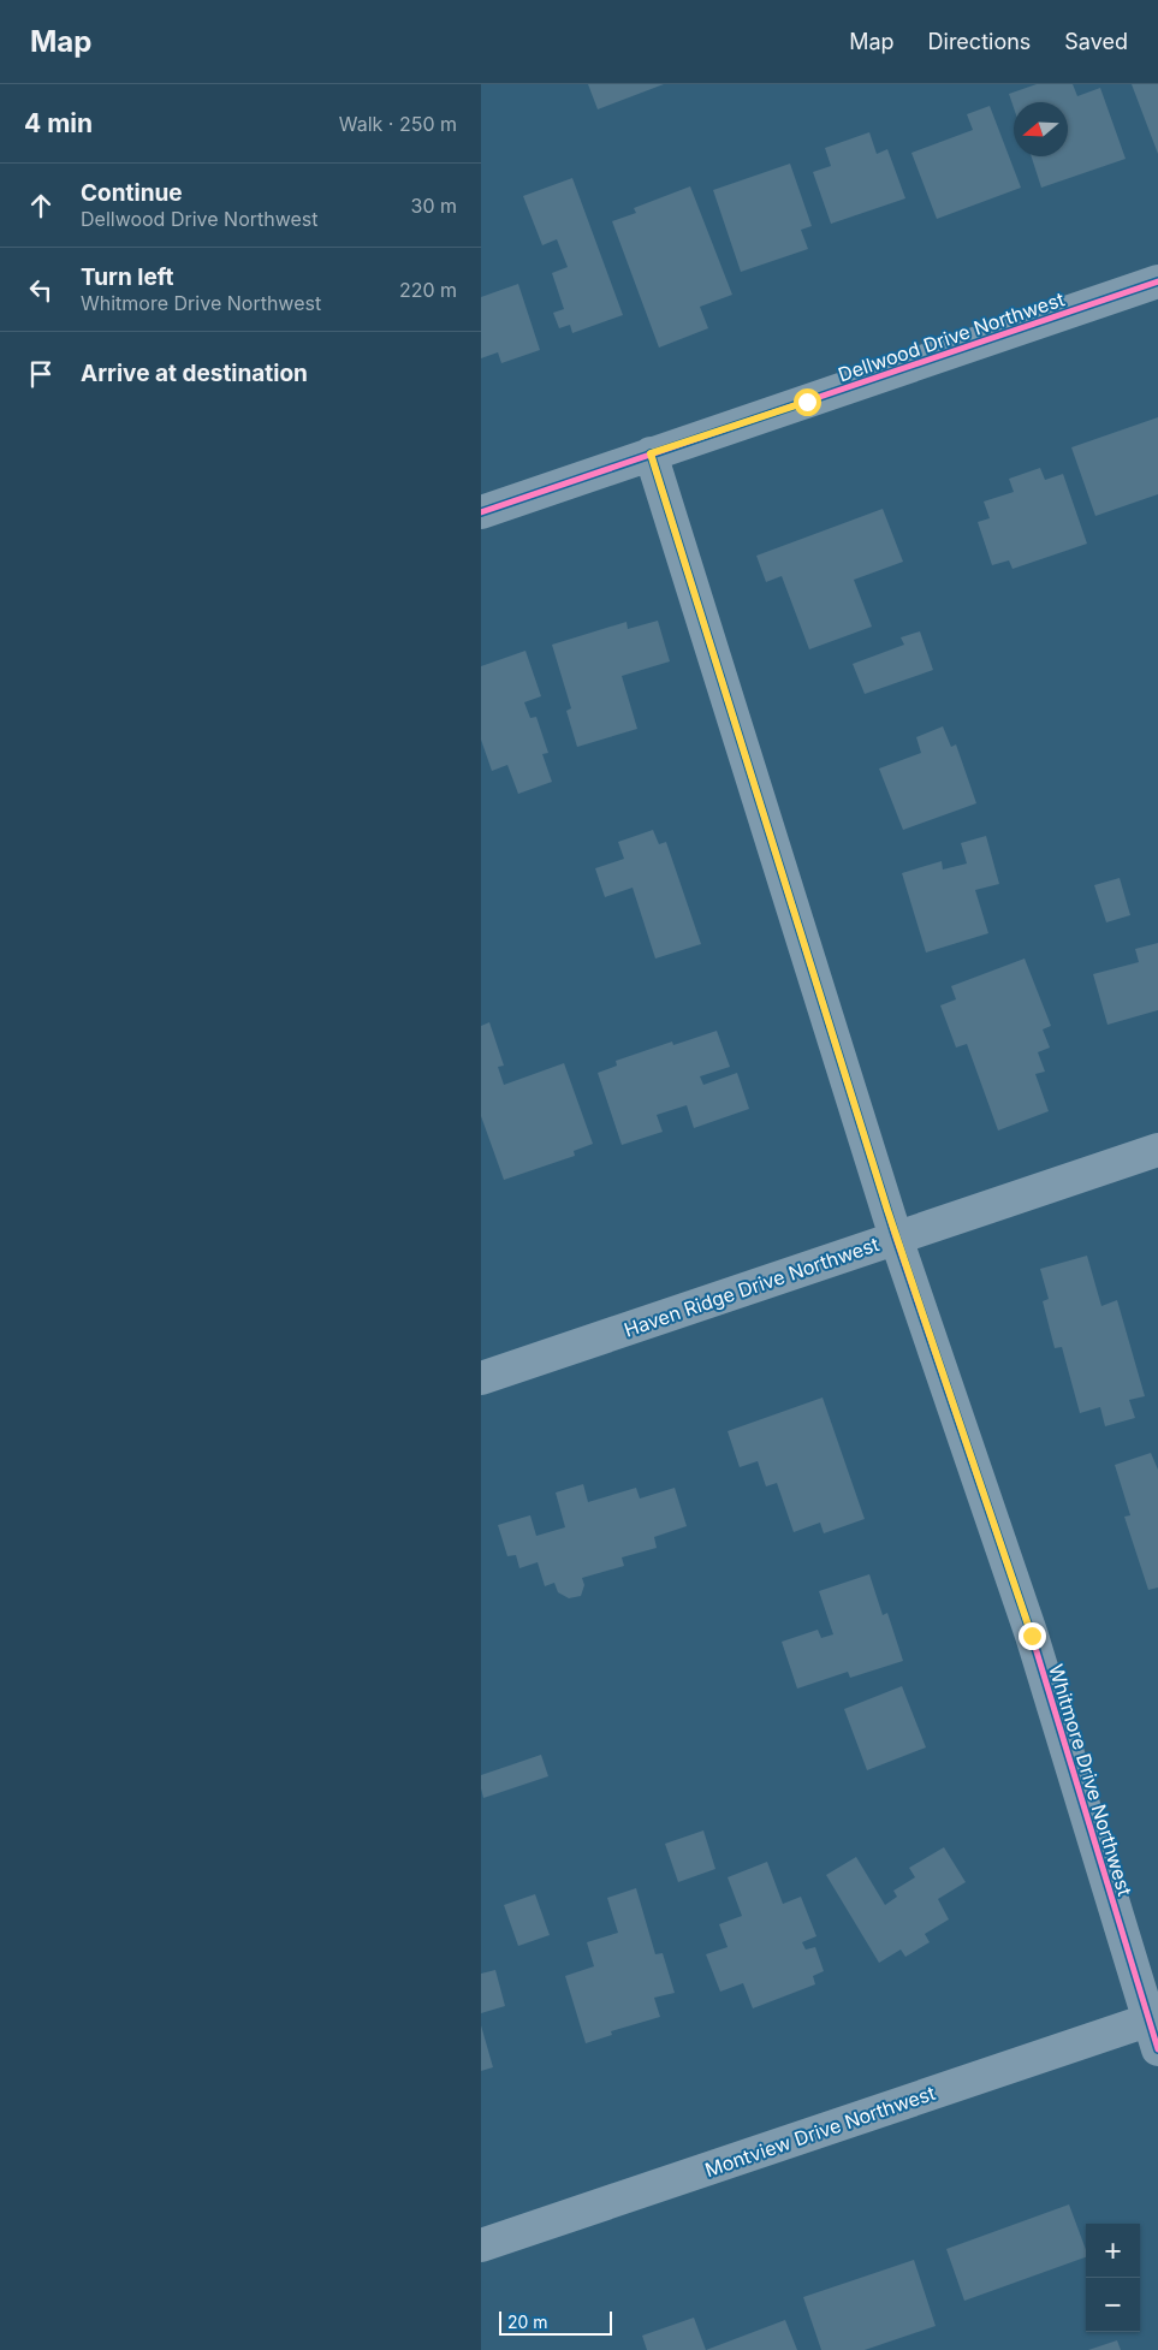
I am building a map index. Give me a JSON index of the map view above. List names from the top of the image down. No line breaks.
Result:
{"streets":{"street":["Dellwood Drive Northwest","Haven Ridge Drive Northwest","Whitmore Drive Northwest","Montview Drive Northwest"]},"crossings":[["Dellwood Drive Northwest","Whitmore Drive Northwest"],["Haven Ridge Drive Northwest","Whitmore Drive Northwest"],["Whitmore Drive Northwest","Montview Drive Northwest"]],"scale_bar":"20 m","north":"left","page":{"header":"Map","nav":["Map","Directions","Saved"],"heading":["4 min","Walk · 250 m"],"list":[["Continue","Dellwood Drive Northwest","30 m"],["Turn left","Whitmore Drive Northwest","220 m"],"Arrive at destination"],"map_buttons":["+","−"],"scale":"20 m"}}
